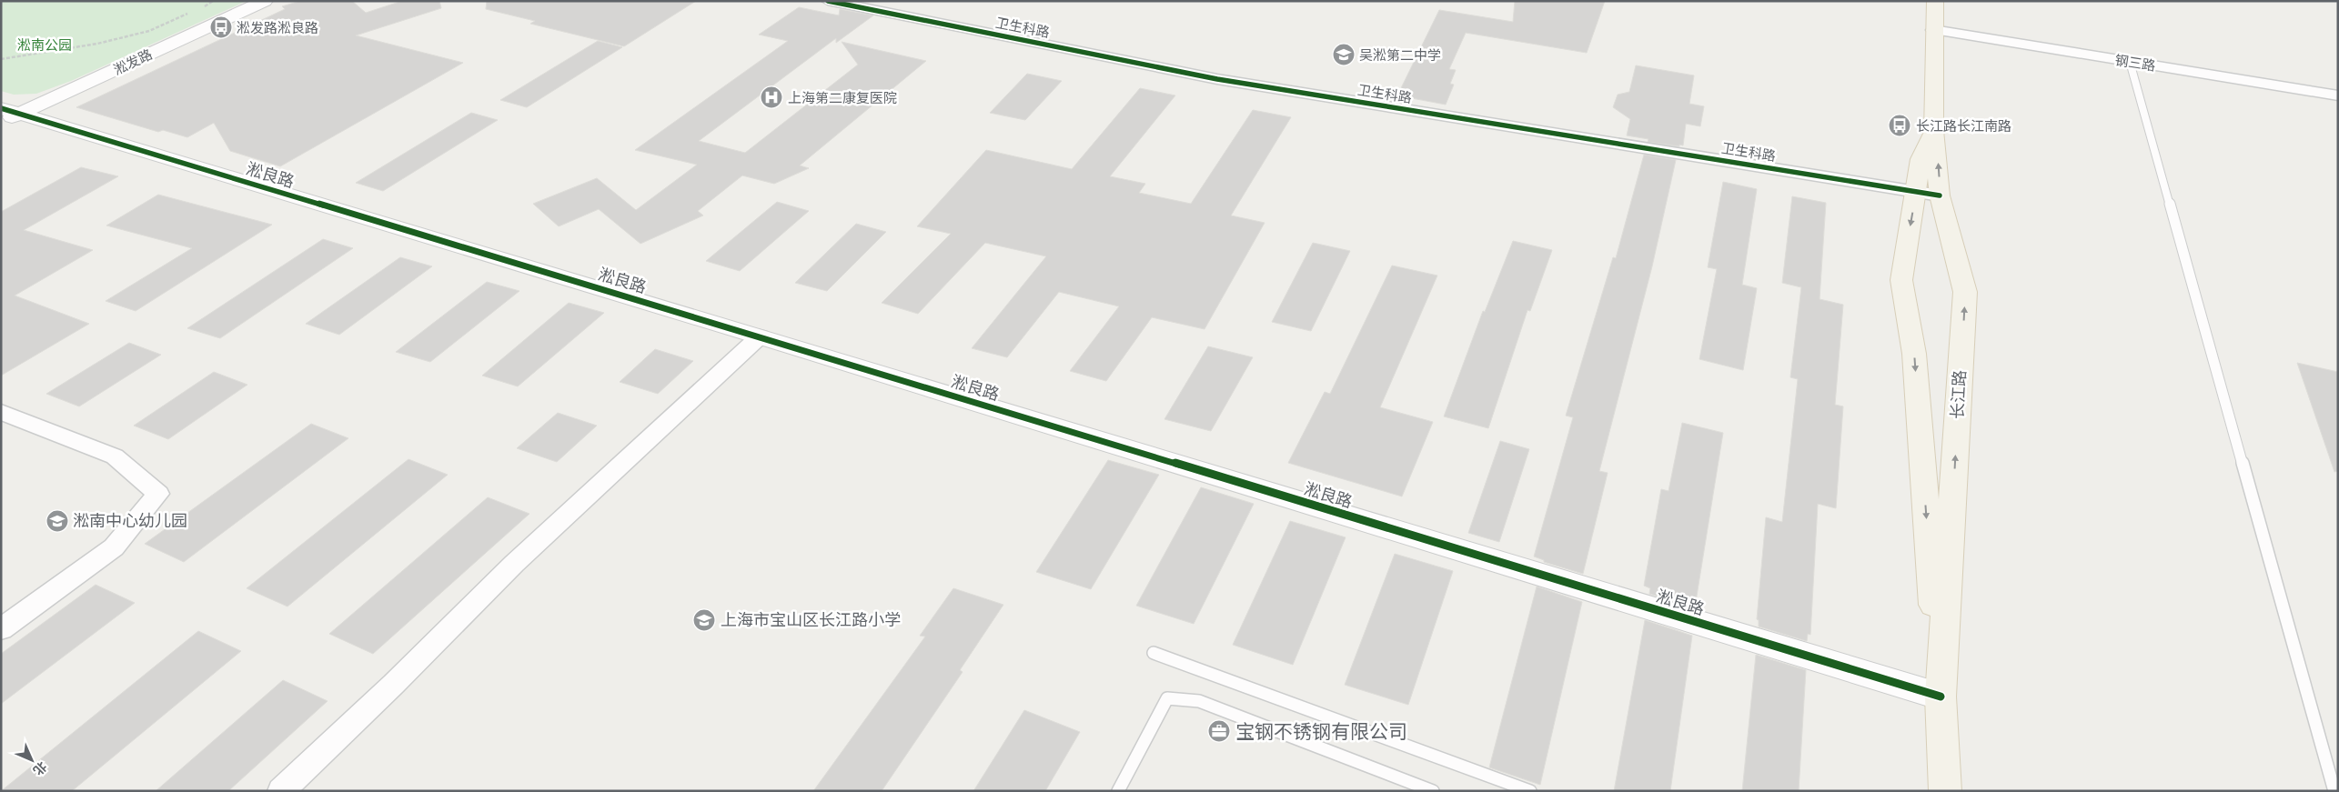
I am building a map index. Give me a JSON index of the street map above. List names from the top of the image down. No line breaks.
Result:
{"streets":{"main road":["长江路"],"street":["卫生科路","淞发路","钢三路","淞良路"]},"crossings":[["卫生科路","长江路"],["淞发路","淞良路"],["钢三路","长江路"],["淞良路","长江路"]],"parks":["淞南公园"],"places":{"bus stop":["淞发路淞良路","长江路长江南路"],"school or university":["吴淞第二中学","淞南中心幼儿园","上海市宝山区长江路小学"],"hospital":["上海第二康复医院"],"office":["宝钢不锈钢有限公司"]},"north":"bottom right"}
